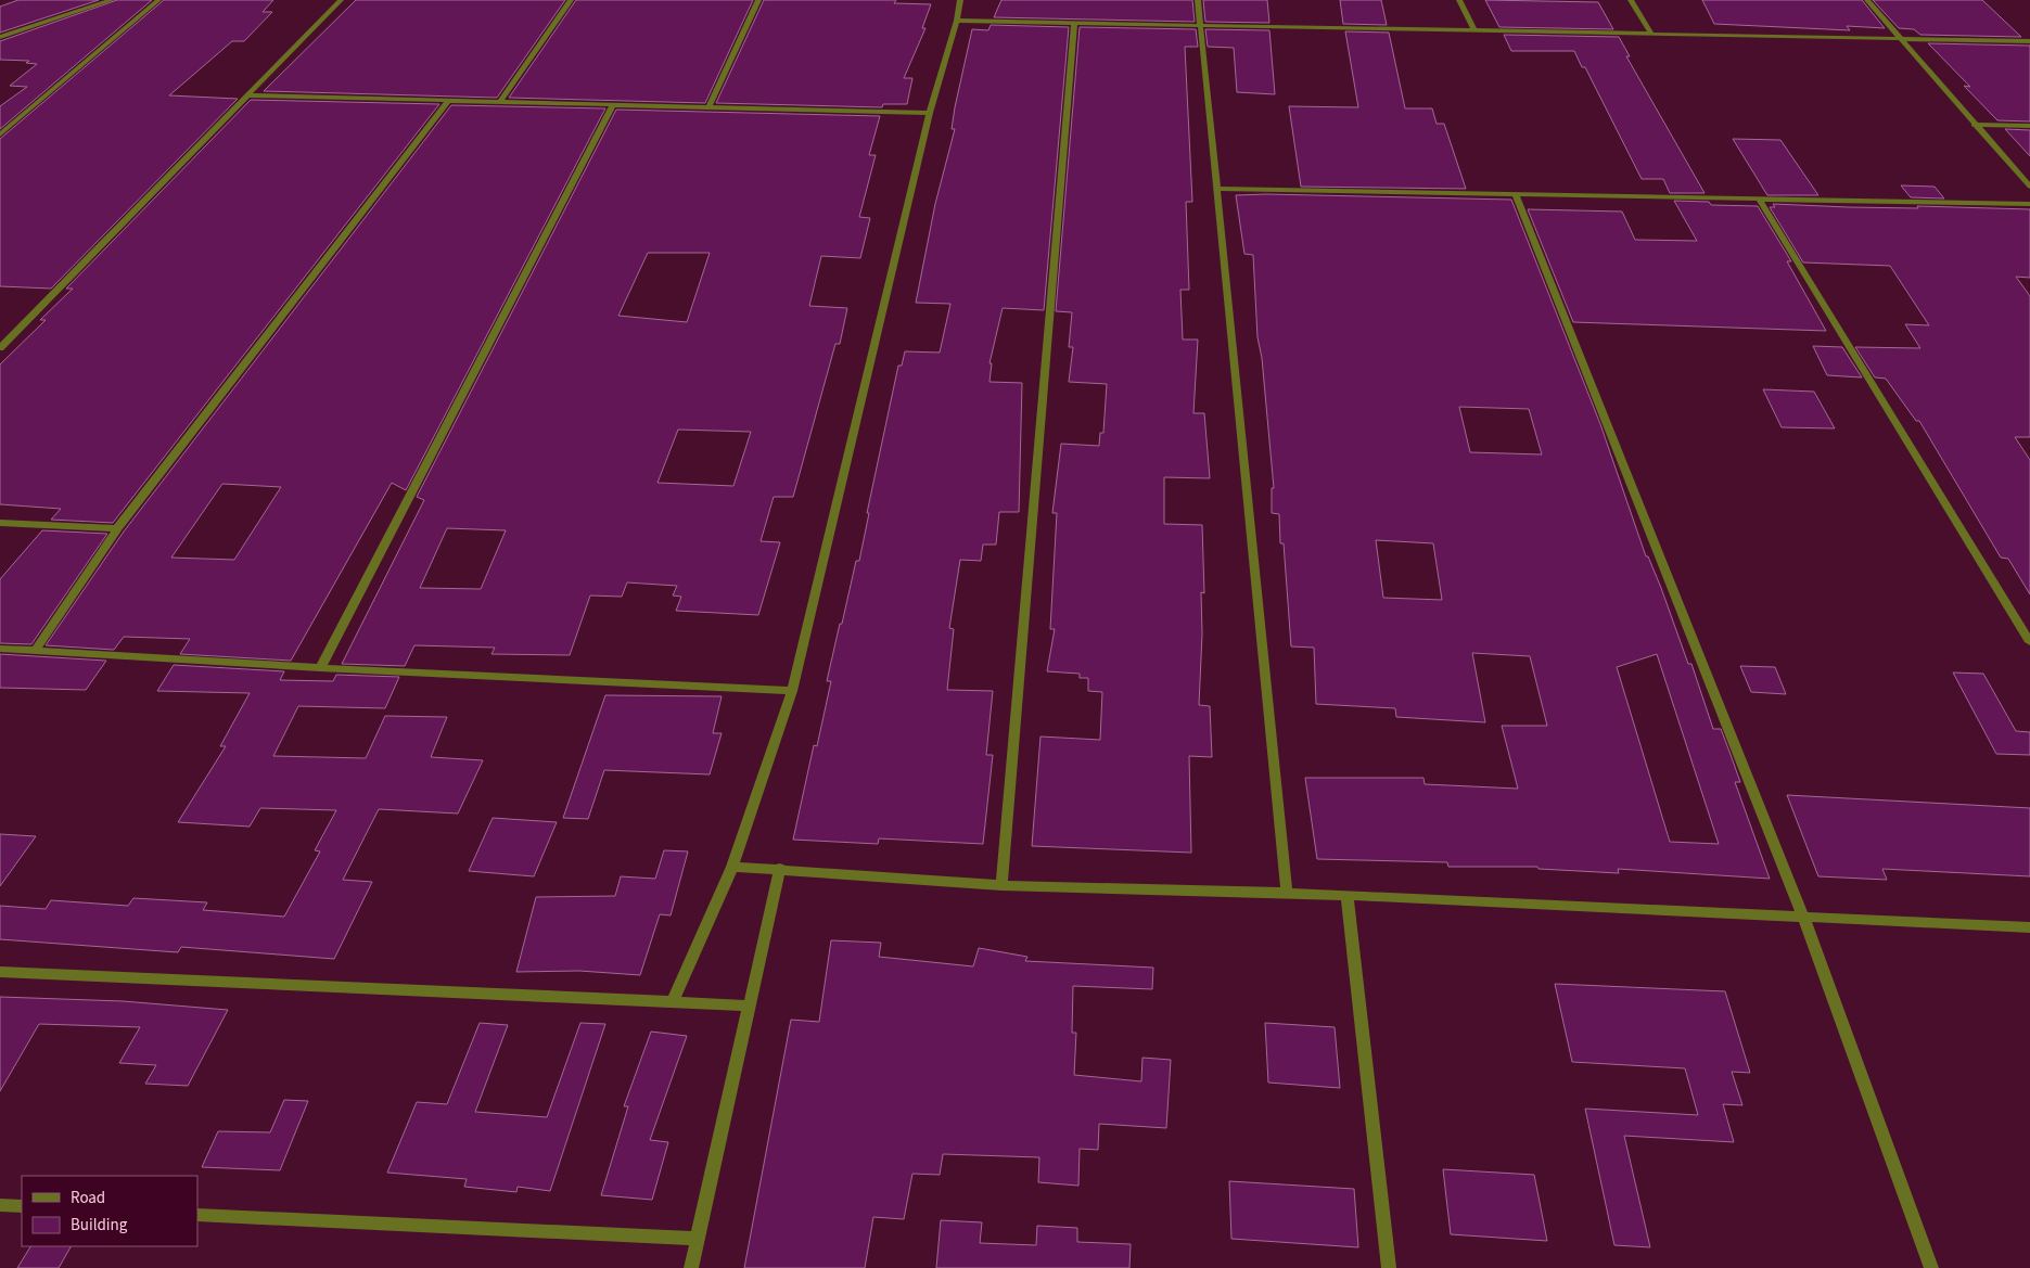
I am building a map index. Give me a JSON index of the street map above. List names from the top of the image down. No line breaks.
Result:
{"legend":["Road","Building"]}
